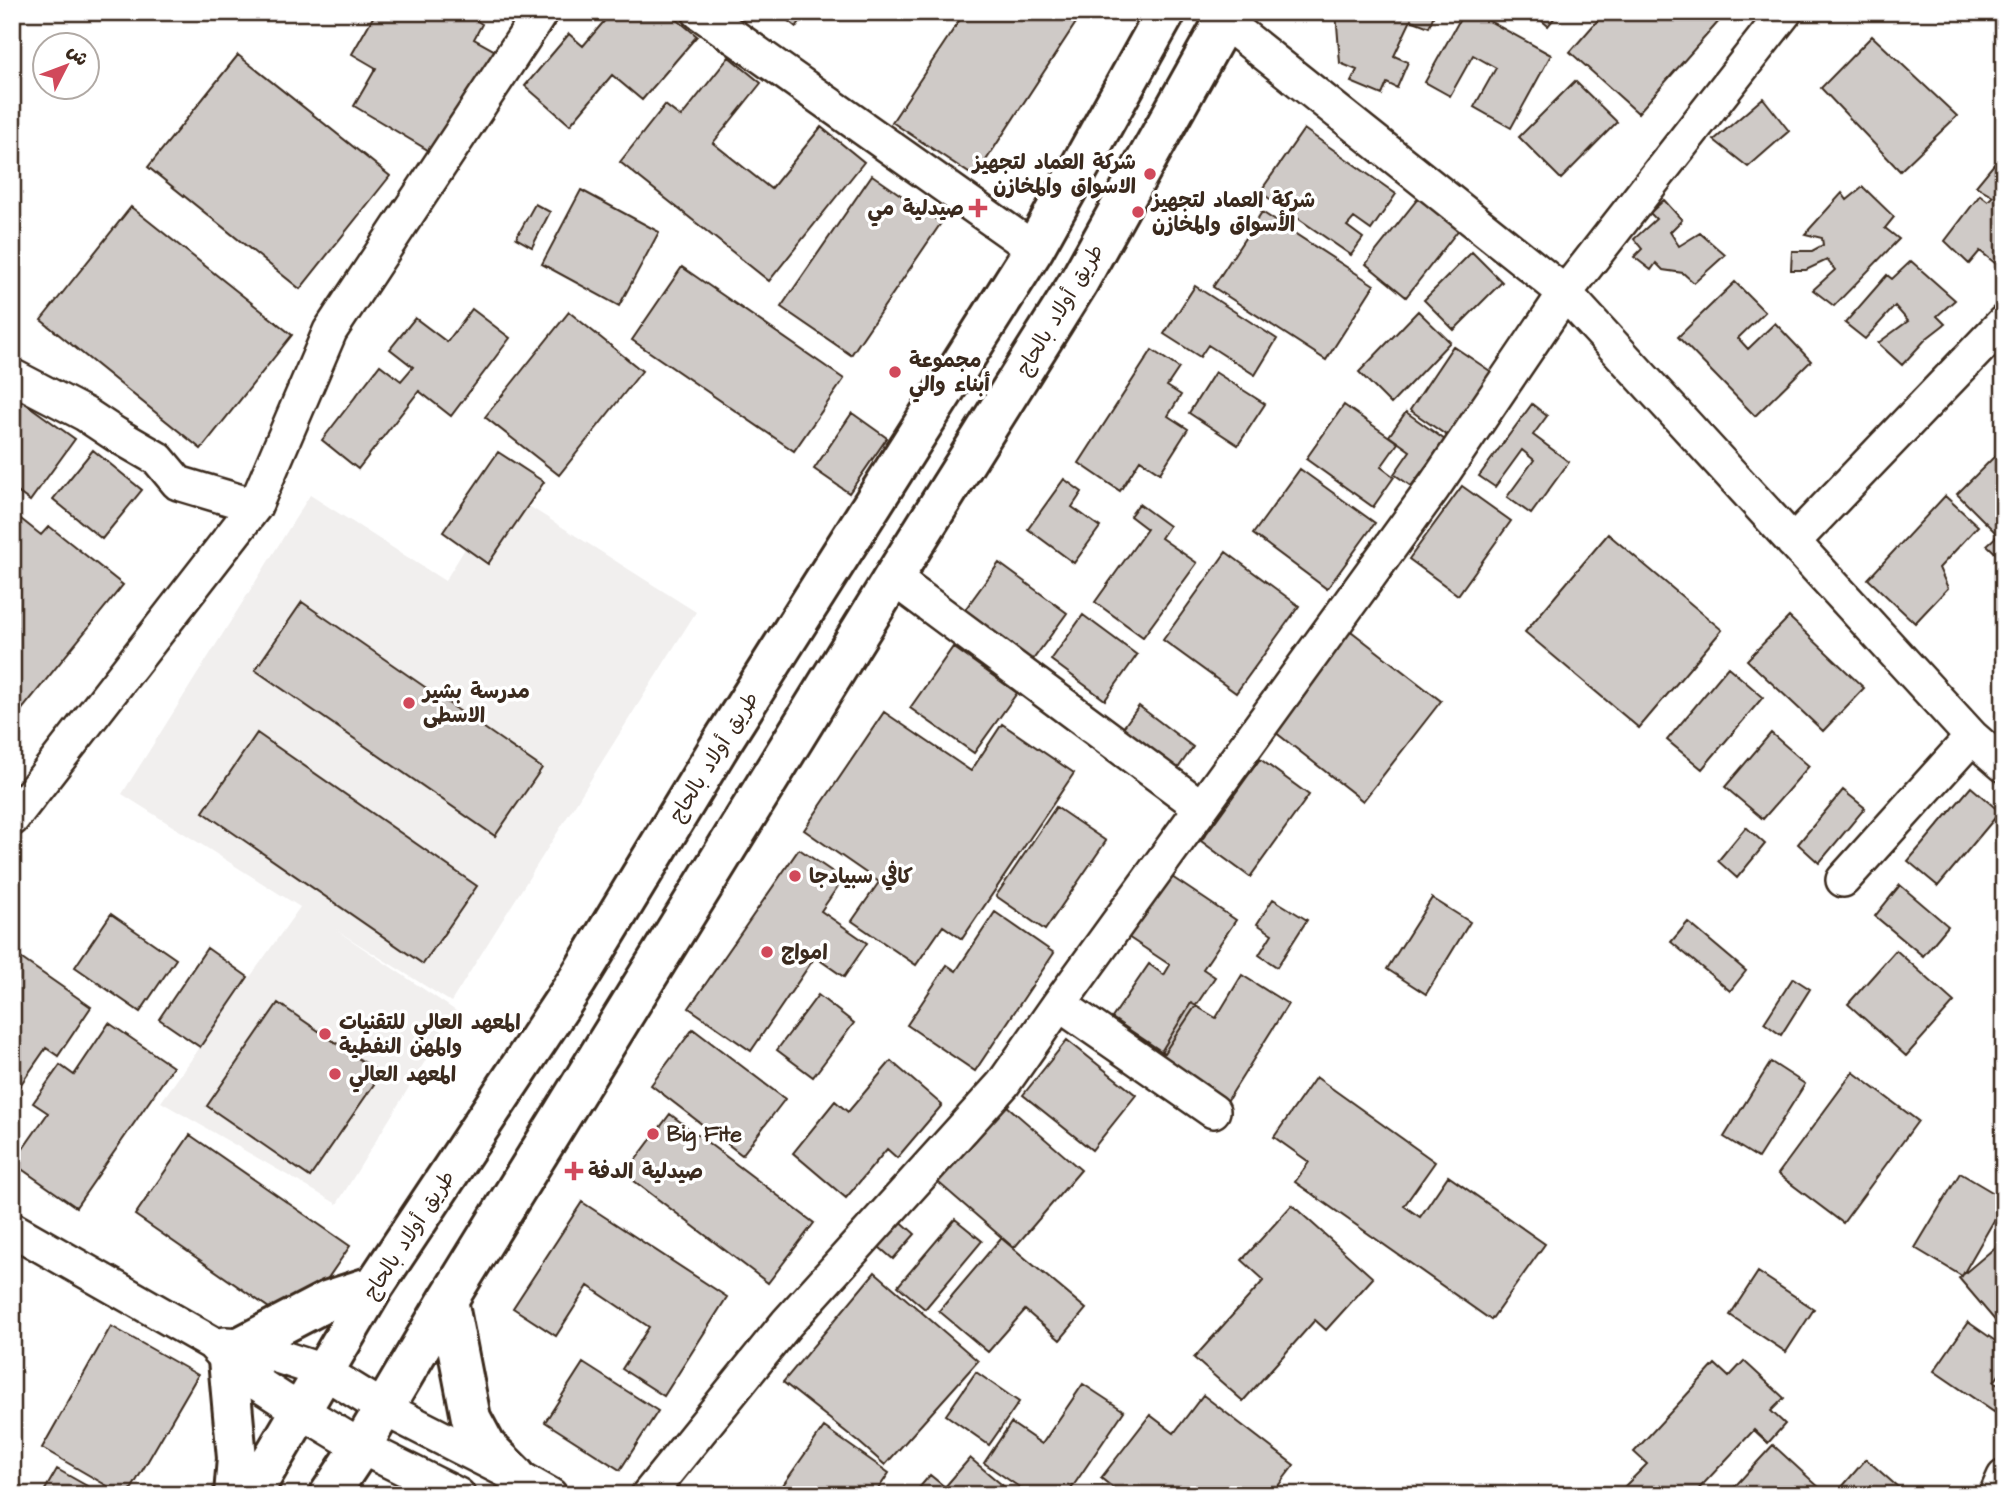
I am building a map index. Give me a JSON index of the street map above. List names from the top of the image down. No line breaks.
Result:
{"streets":{"main road":["طريق أولاد بالحاج"]},"places":{"other":["شركة العماد لتجهيز الاسواق والمخازن","شركة العماد لتجهيز الأسواق والمخازن","مجموعة أبناء والي","مدرسة بشير الاسطى","كافي سبيادجا","امواج","المعهد العالي للتقنيات والمهن النفطية","المعهد العالي","Big Fite"],"health":["صيدلية مي","صيدلية الدفة"]},"north":"top right"}
